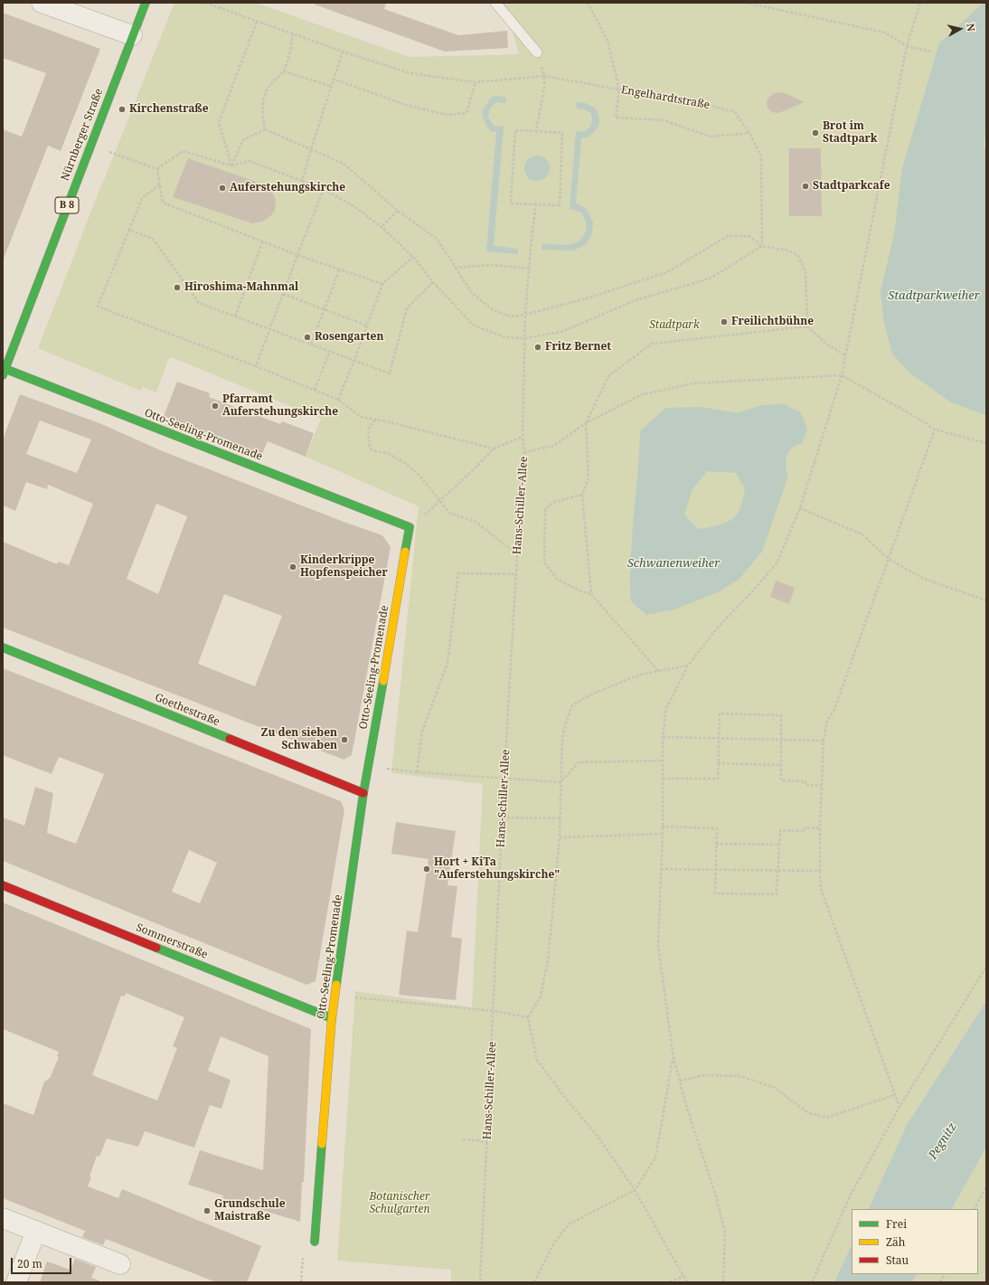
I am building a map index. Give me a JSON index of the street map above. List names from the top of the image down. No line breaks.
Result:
{"streets":{"street":["Nürnberger Straße","B 8","Otto-Seeling-Promenade","Goethestraße","Sommerstraße"],"path":["Engelhardtstraße","Hans-Schiller-Allee"]},"crossings":[["Nürnberger Straße","Otto-Seeling-Promenade"],["Otto-Seeling-Promenade","Goethestraße"],["Otto-Seeling-Promenade","Sommerstraße"]],"water":["Stadtparkweiher","Schwanenweiher","Pegnitz"],"parks":["Stadtpark","Botanischer Schulgarten"],"places":["Kirchenstraße","Brot im Stadtpark","Stadtparkcafe","Auferstehungskirche","Hiroshima-Mahnmal","Freilichtbühne","Rosengarten","Fritz Bernet","Pfarramt Auferstehungskirche","Kinderkrippe Hopfenspeicher","Zu den sieben Schwaben","Hort + KiTa \"Auferstehungskirche\"","Grundschule Maistraße"],"legend":["Frei","Zäh","Stau"],"scale_bar":"20 m","north":"right"}
